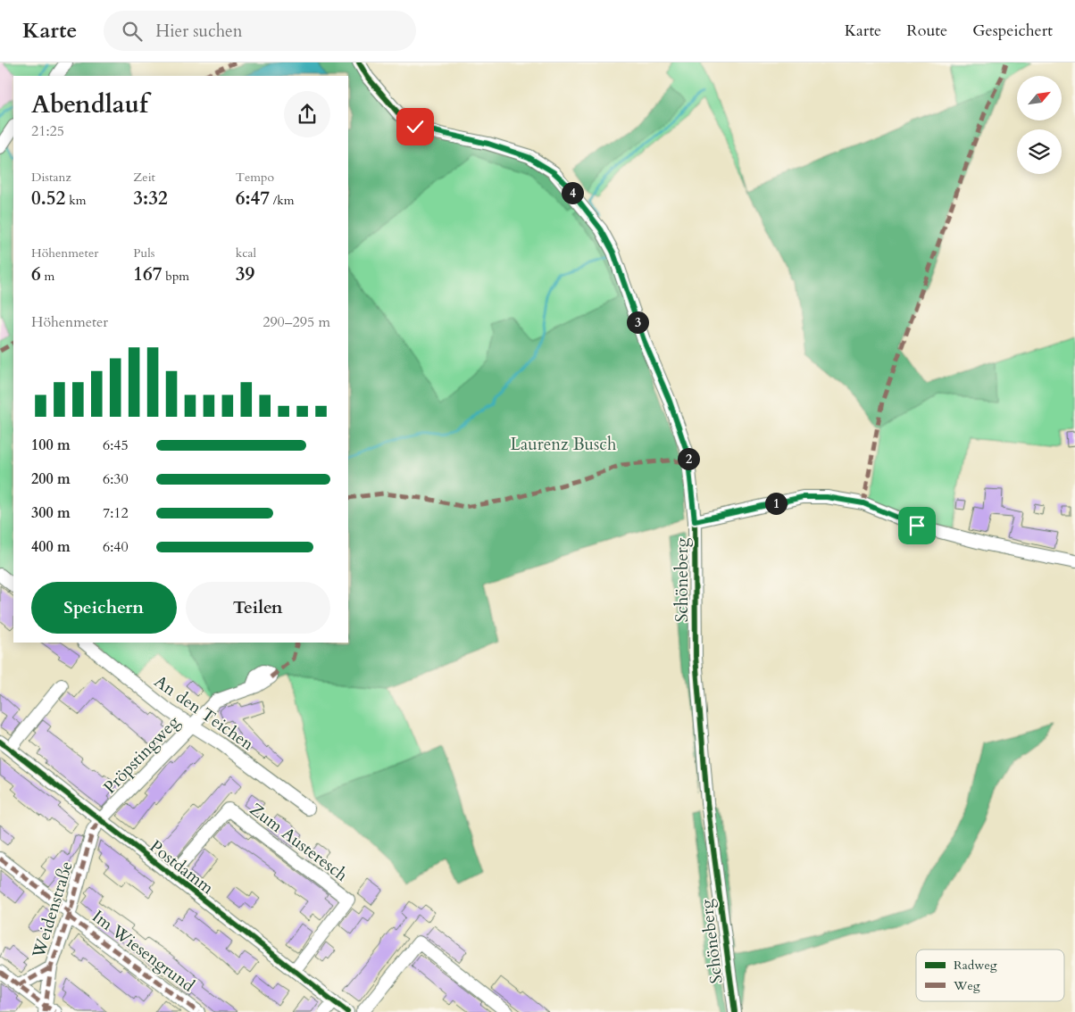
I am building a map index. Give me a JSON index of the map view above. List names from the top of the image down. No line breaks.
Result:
{"streets":{"street":["Schöneberg","An den Teichen","Pröpstingweg","Zum Austeresch","Postdamm","Weidenstraße","Im Wiesengrund"]},"crossings":[["An den Teichen","Pröpstingweg"],["Pröpstingweg","Postdamm"],["Pröpstingweg","Weidenstraße"],["Zum Austeresch","Postdamm"],["Postdamm","Weidenstraße"],["Weidenstraße","Im Wiesengrund"]],"parks":["Laurenz Busch"],"legend":["Radweg","Weg"],"north":"top right","page":{"header":"Karte","search":"Hier suchen","nav":["Karte","Route","Gespeichert"],"heading":["Abendlauf","21:25"],"stats":[["Distanz","0.52 km"],["Zeit","3:32"],["Tempo","6:47 /km"],["Höhenmeter","6 m"],["Puls","167 bpm"],["kcal","39"]],"pins":["4","3","2","1"],"chart":["Höhenmeter","290–295 m"],"list":[{"name":"100 m","note":"6:45"},{"name":"200 m","note":"6:30"},{"name":"300 m","note":"7:12"},{"name":"400 m","note":"6:40"}],"buttons":["Speichern","Teilen"]}}
